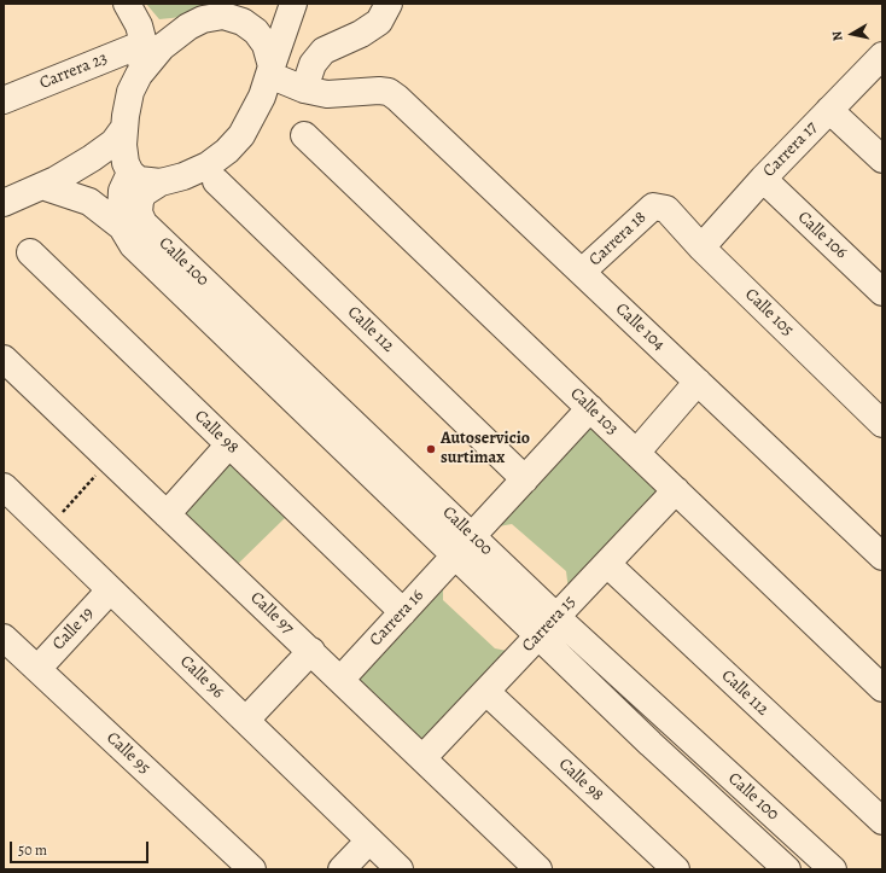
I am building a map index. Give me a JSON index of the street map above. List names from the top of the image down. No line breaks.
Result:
{"streets":{"street":["Carrera 23","Carrera 17","Calle 106","Carrera 18","Calle 100","Calle 105","Calle 104","Calle 112","Calle 103","Calle 98","Calle 97","Carrera 16","Carrera 15","Calle 19","Calle 96","Calle 95"]},"crossings":[["Carrera 17","Calle 106"],["Carrera 17","Calle 105"],["Carrera 18","Calle 105"],["Carrera 18","Calle 104"],["Calle 100","Carrera 16"],["Calle 100","Carrera 15"],["Calle 112","Carrera 15"],["Calle 103","Carrera 15"],["Calle 98","Carrera 16"],["Calle 98","Carrera 15"],["Calle 97","Carrera 16"],["Calle 97","Carrera 15"],["Calle 19","Calle 96"],["Calle 19","Calle 95"]],"places":["Autoservicio surtimax"],"scale_bar":"50 m","north":"left"}
